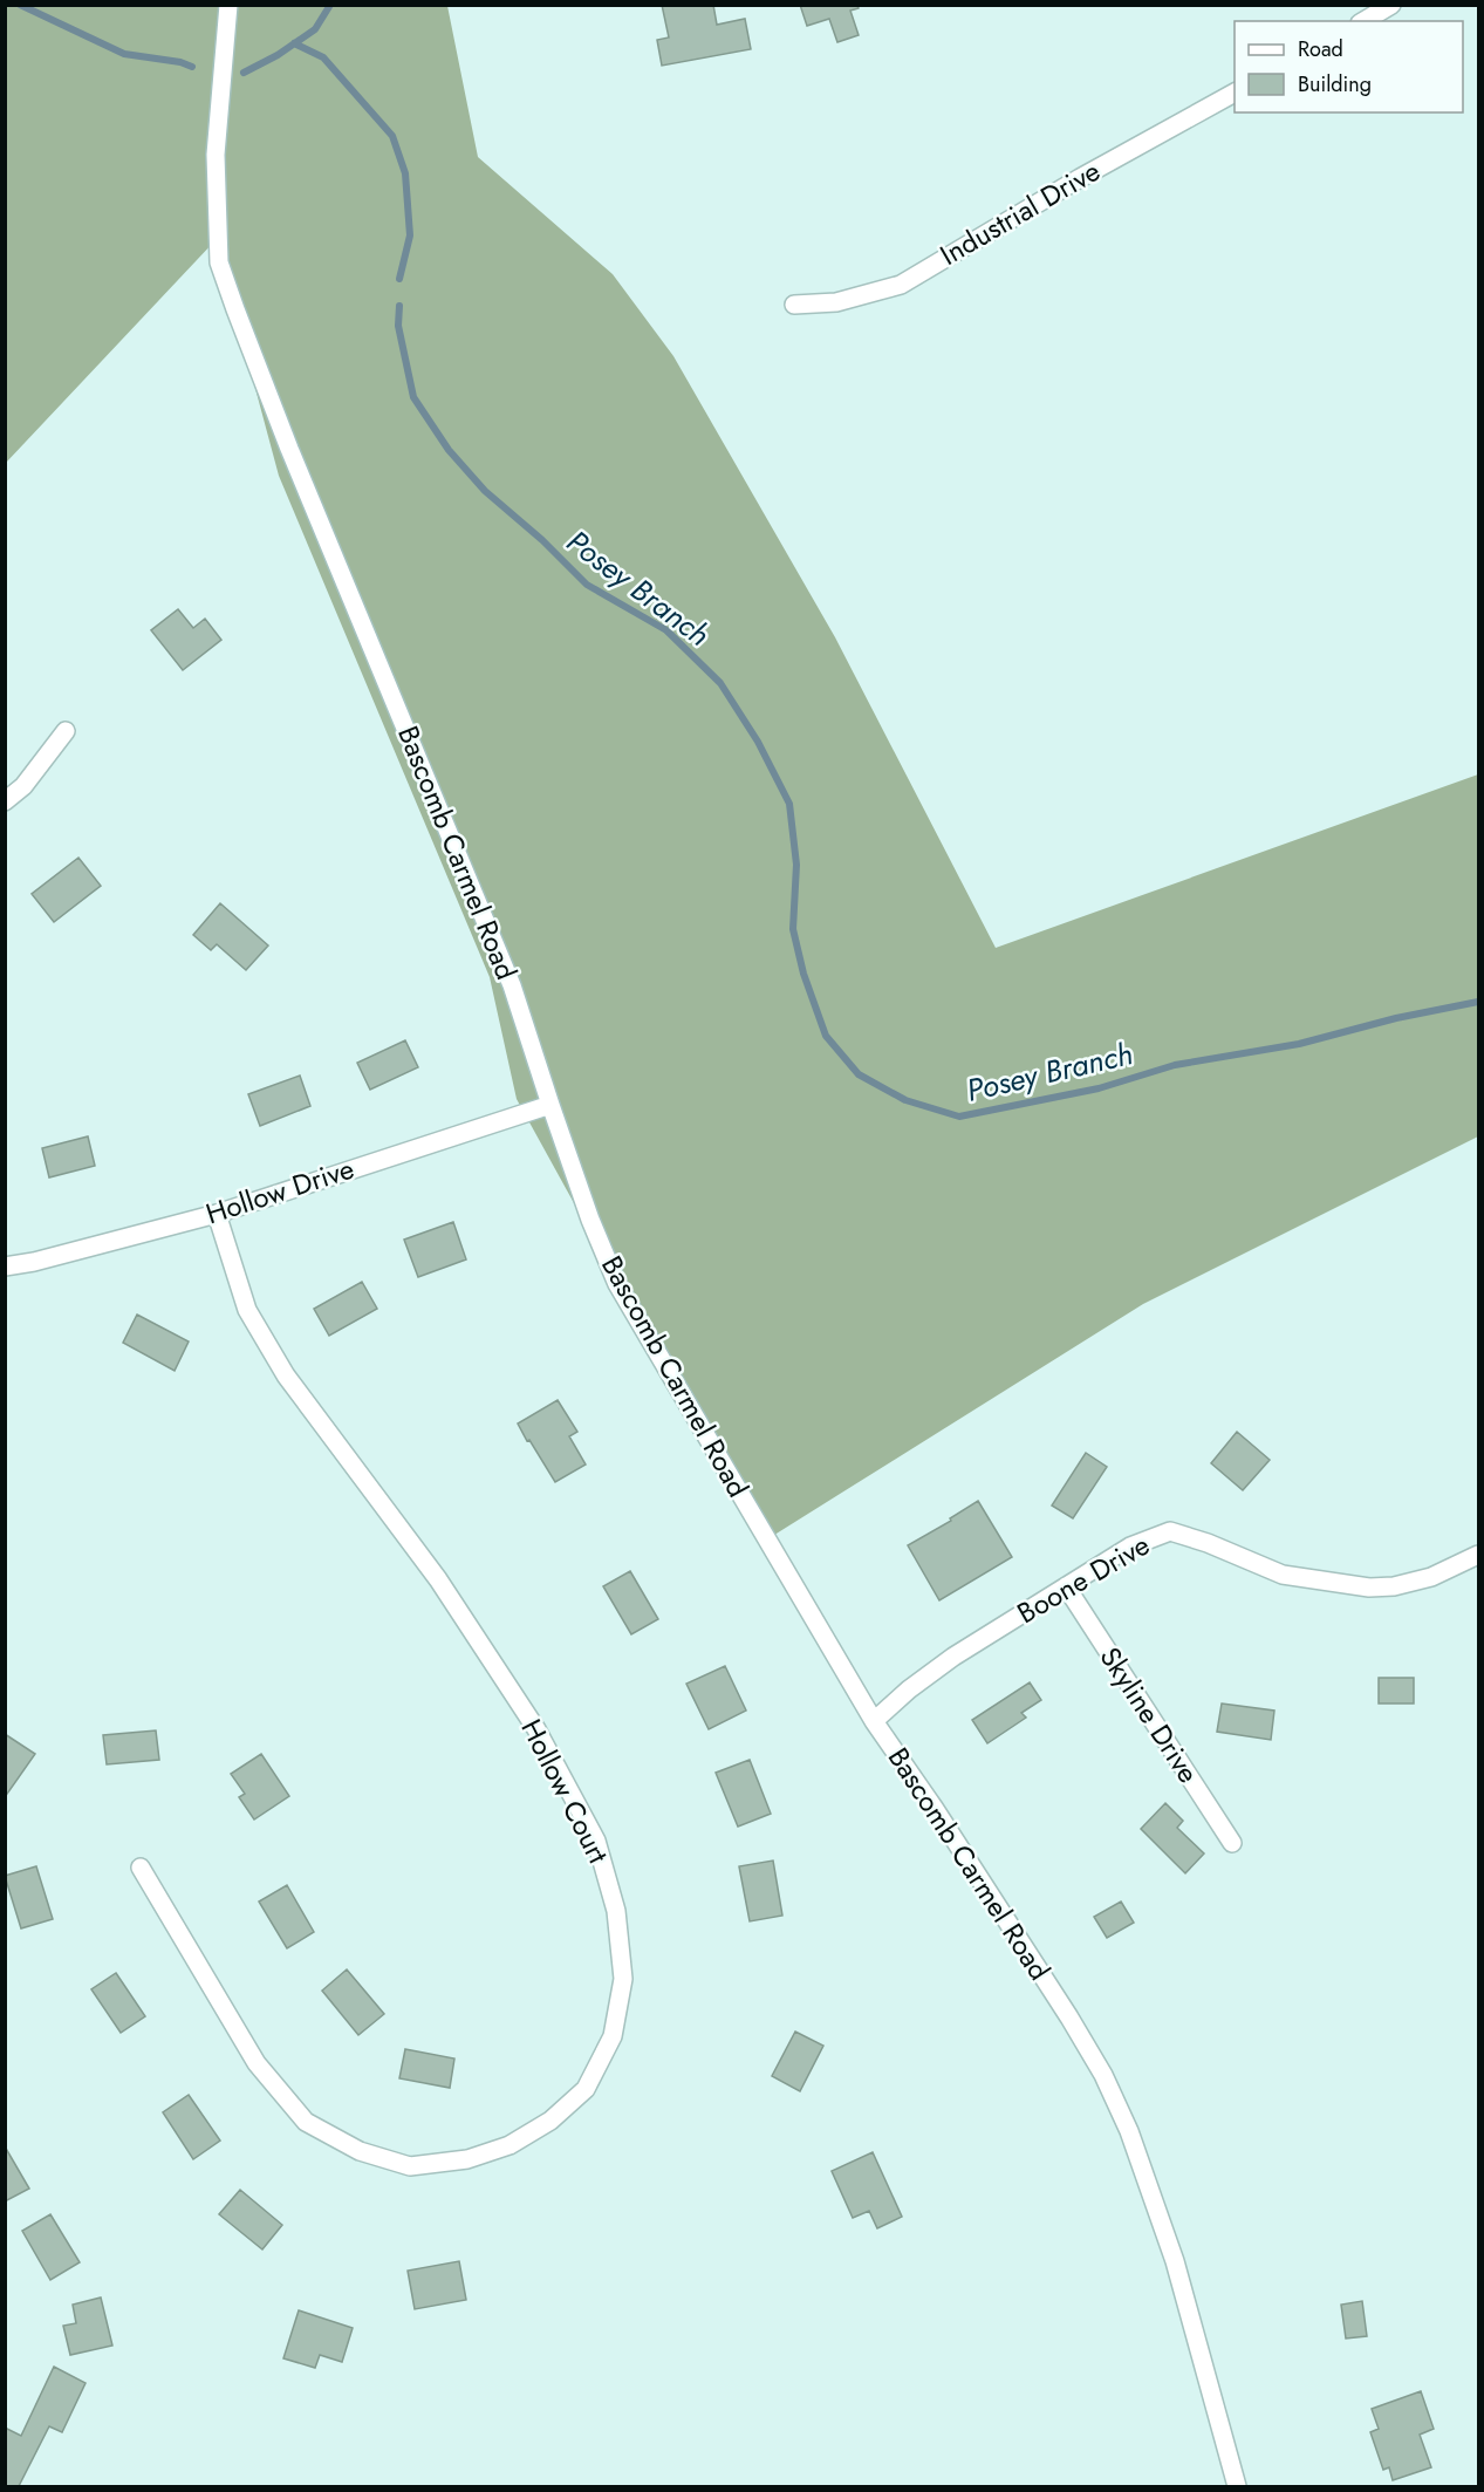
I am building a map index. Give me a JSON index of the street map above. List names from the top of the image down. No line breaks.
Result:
{"streets":{"street":["Industrial Drive","Bascomb Carmel Road","Hollow Drive","Boone Drive","Skyline Drive","Hollow Court"]},"crossings":[["Bascomb Carmel Road","Hollow Drive"],["Bascomb Carmel Road","Boone Drive"],["Hollow Drive","Hollow Court"],["Boone Drive","Skyline Drive"]],"water":["Posey Branch"],"legend":["Road","Building"]}
